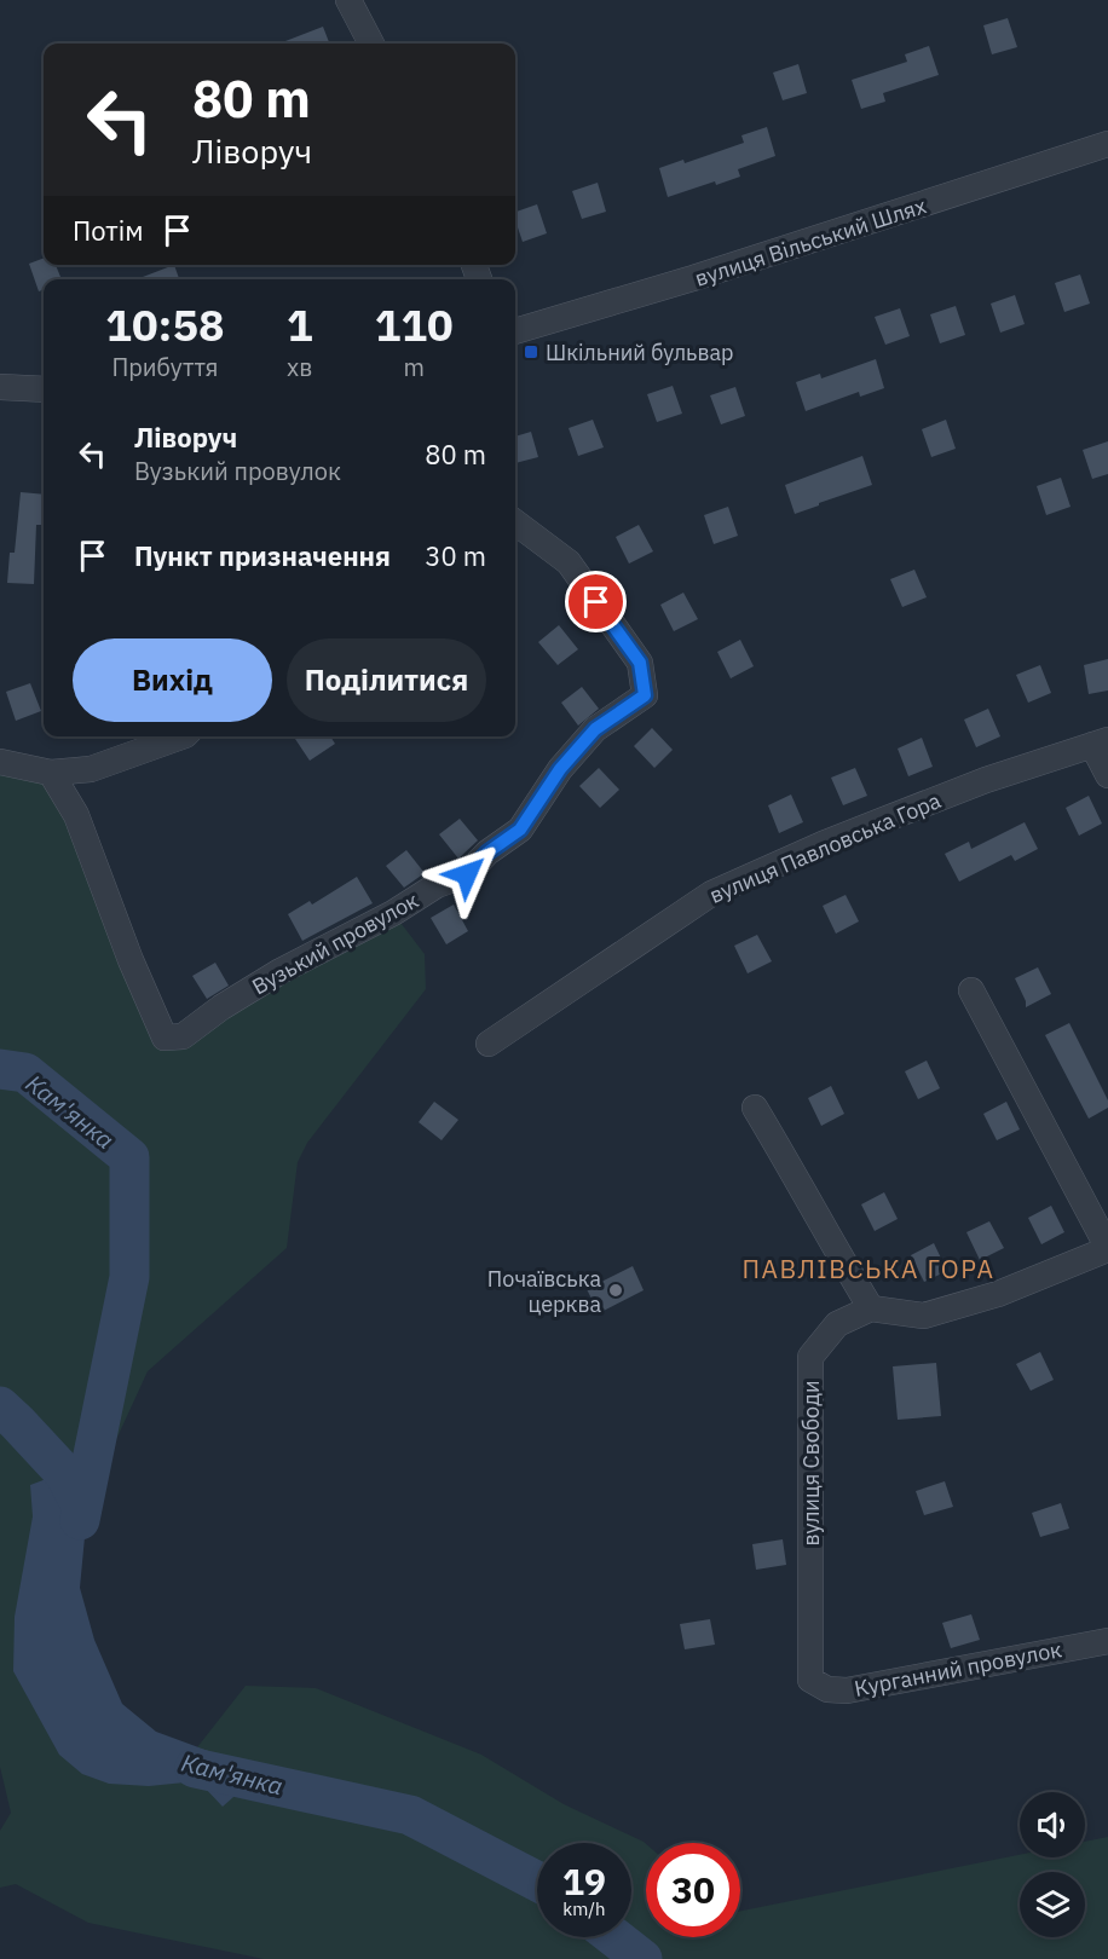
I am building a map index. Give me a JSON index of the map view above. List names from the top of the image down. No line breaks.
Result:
{"streets":{"street":["вулиця Вільський Шлях","вулиця Павловська Гора","Вузький провулок","вулиця Свободи","Курганний провулок"]},"crossings":[["вулиця Свободи","Курганний провулок"]],"districts":["ПАВЛІВСЬКА ГОРА"],"water":["Кам'янка"],"places":{"transit":["Шкільний бульвар"],"other":["Почаївська церква"]},"page":{"turn":["80 m","Ліворуч"],"then":"Потім","eta":["10:58","Прибуття","1","хв","110","m"],"list":[{"name":"Ліворуч","note":"Вузький провулок","value":"80 m"},{"name":"Пункт призначення","value":"30 m"}],"buttons":["Вихід","Поділитися"],"speed":"19 km/h","limit":"30"}}
